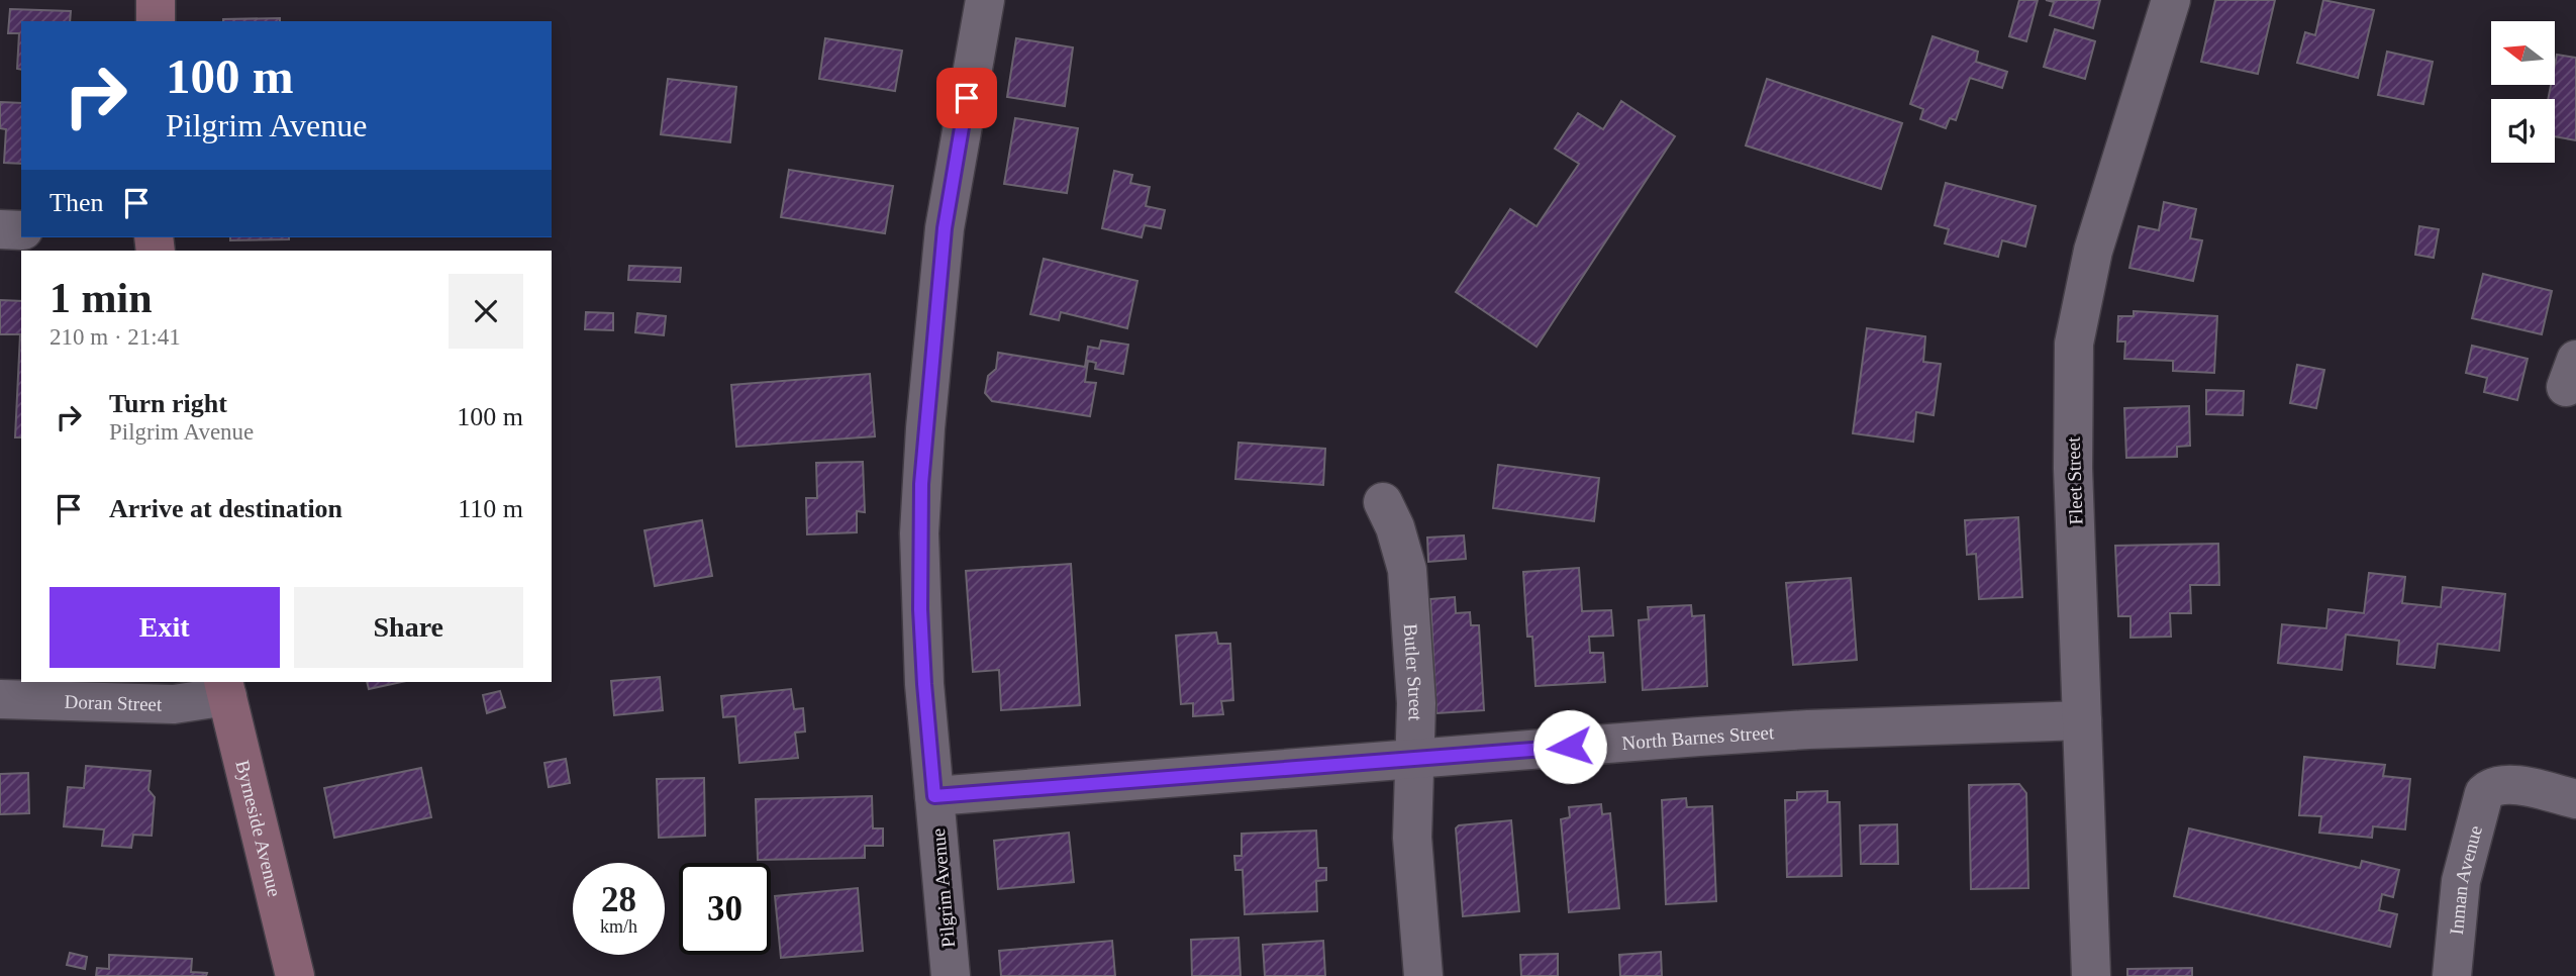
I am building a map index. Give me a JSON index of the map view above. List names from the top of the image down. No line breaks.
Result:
{"streets":{"street":["Fleet Street","Butler Street","Doran Street","North Barnes Street","Byrneside Avenue","Inman Avenue","Pilgrim Avenue"]},"crossings":[["Fleet Street","North Barnes Street"],["Butler Street","North Barnes Street"],["Doran Street","Byrneside Avenue"],["North Barnes Street","Pilgrim Avenue"]],"north":"left","page":{"turn":["100 m","Pilgrim Avenue"],"then":"Then","heading":["1 min","210 m · 21:41"],"list":[{"name":"Turn right","note":"Pilgrim Avenue","value":"100 m"},{"name":"Arrive at destination","value":"110 m"}],"buttons":["Exit","Share"],"speed":"28 km/h","limit":"30"}}
